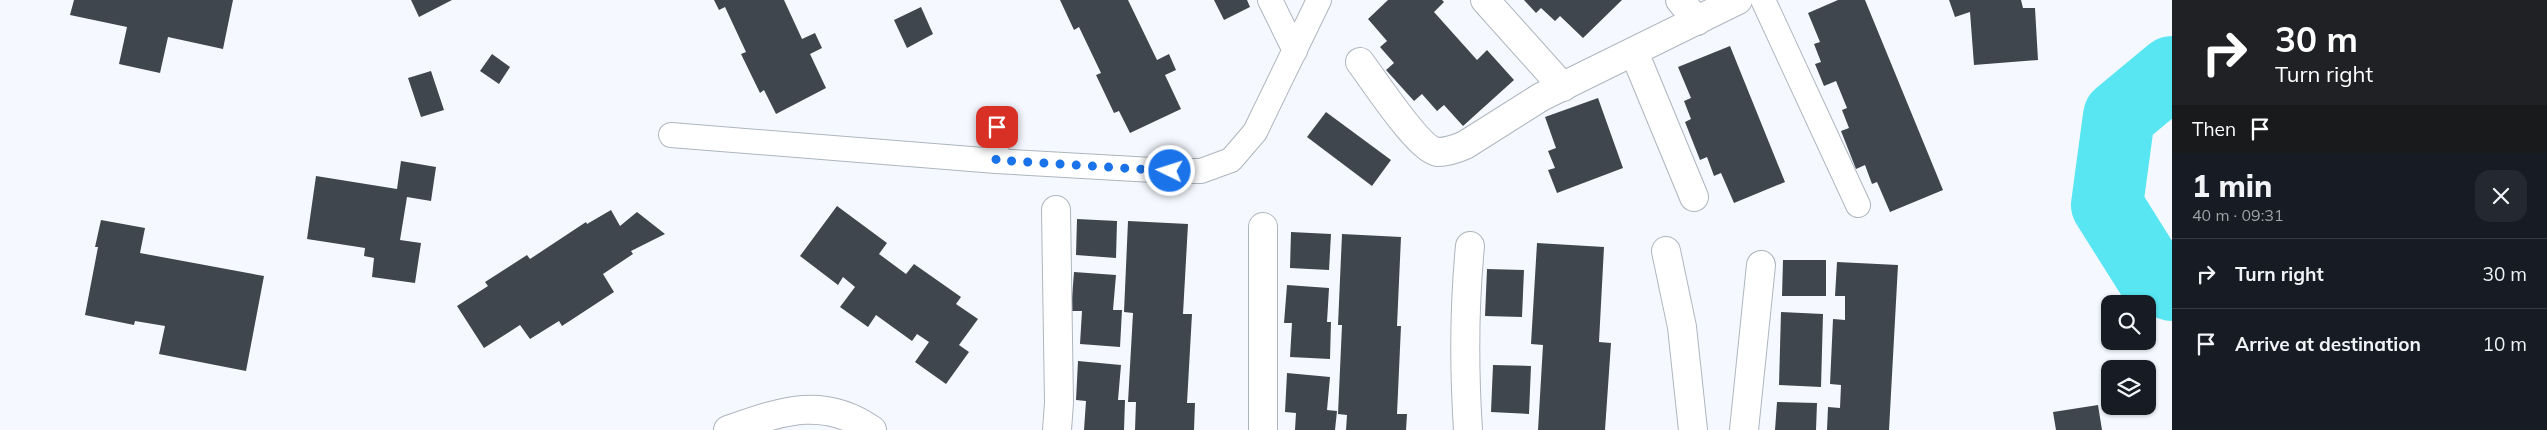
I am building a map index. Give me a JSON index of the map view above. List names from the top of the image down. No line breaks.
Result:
{"page":{"turn":["30 m","Turn right"],"then":"Then","heading":["1 min","40 m · 09:31"],"list":[{"name":"Turn right","value":"30 m"},{"name":"Arrive at destination","value":"10 m"}]}}
